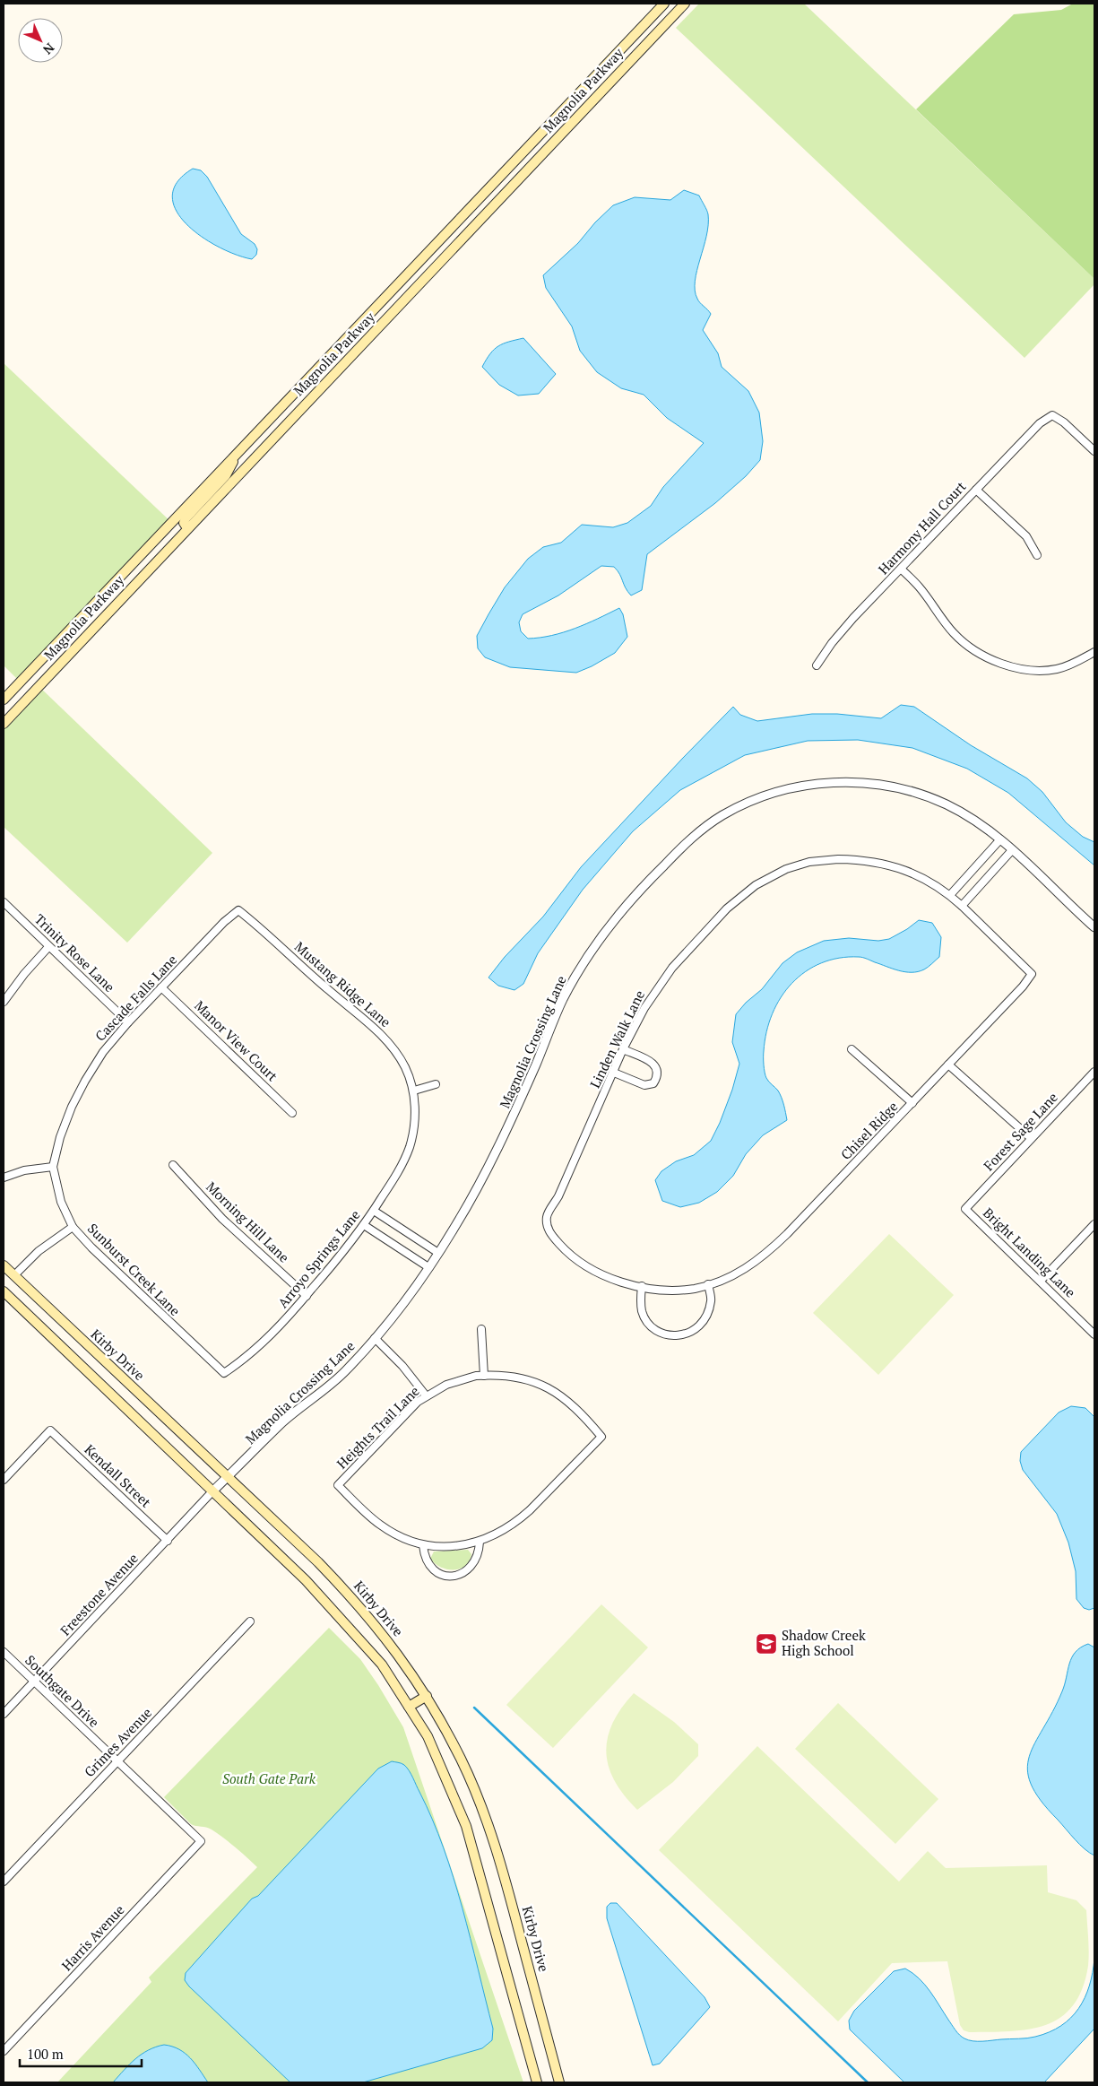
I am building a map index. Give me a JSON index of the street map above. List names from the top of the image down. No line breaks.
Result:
{"streets":{"main road":["Magnolia Parkway","Kirby Drive"],"street":["Harmony Hall Court","Trinity Rose Lane","Mustang Ridge Lane","Cascade Falls Lane","Linden Walk Lane","Manor View Court","Magnolia Crossing Lane","Chisel Ridge","Forest Sage Lane","Morning Hill Lane","Bright Landing Lane","Arroyo Springs Lane","Sunburst Creek Lane","Heights Trail Lane","Kendall Street","Freestone Avenue","Southgate Drive","Grimes Avenue","Harris Avenue"]},"crossings":[["Trinity Rose Lane","Cascade Falls Lane"],["Mustang Ridge Lane","Cascade Falls Lane"],["Mustang Ridge Lane","Arroyo Springs Lane"],["Cascade Falls Lane","Manor View Court"],["Cascade Falls Lane","Sunburst Creek Lane"],["Linden Walk Lane","Chisel Ridge"],["Magnolia Crossing Lane","Kirby Drive"],["Magnolia Crossing Lane","Freestone Avenue"],["Forest Sage Lane","Bright Landing Lane"],["Morning Hill Lane","Arroyo Springs Lane"],["Arroyo Springs Lane","Sunburst Creek Lane"],["Kendall Street","Freestone Avenue"],["Freestone Avenue","Southgate Drive"],["Southgate Drive","Grimes Avenue"],["Southgate Drive","Harris Avenue"]],"parks":["South Gate Park"],"places":{"school or university":["Shadow Creek High School"]},"scale_bar":"100 m","north":"bottom right"}
